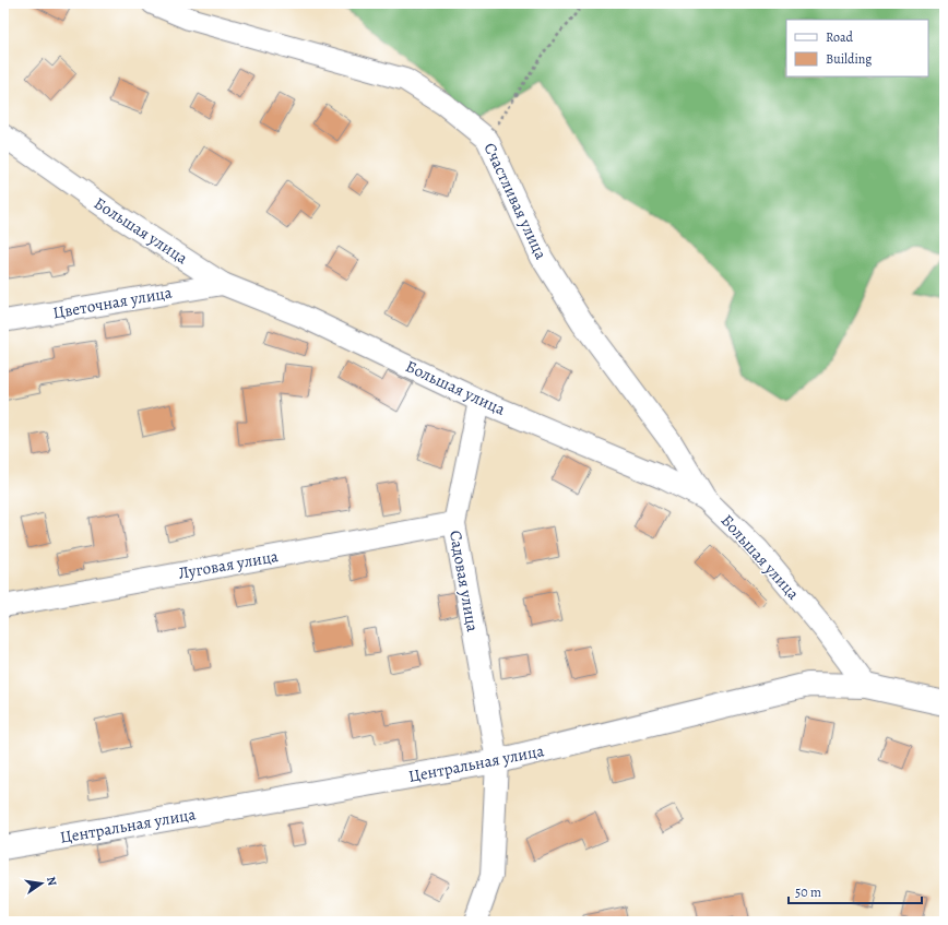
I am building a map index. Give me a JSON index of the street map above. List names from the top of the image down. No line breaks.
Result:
{"streets":{"street":["Счастливая улица","Большая улица","Цветочная улица","Луговая улица","Садовая улица","Центральная улица"]},"crossings":[["Счастливая улица","Большая улица"],["Большая улица","Цветочная улица"],["Большая улица","Садовая улица"],["Большая улица","Центральная улица"],["Луговая улица","Садовая улица"],["Садовая улица","Центральная улица"]],"legend":["Road","Building"],"scale_bar":"50 m","north":"right"}
